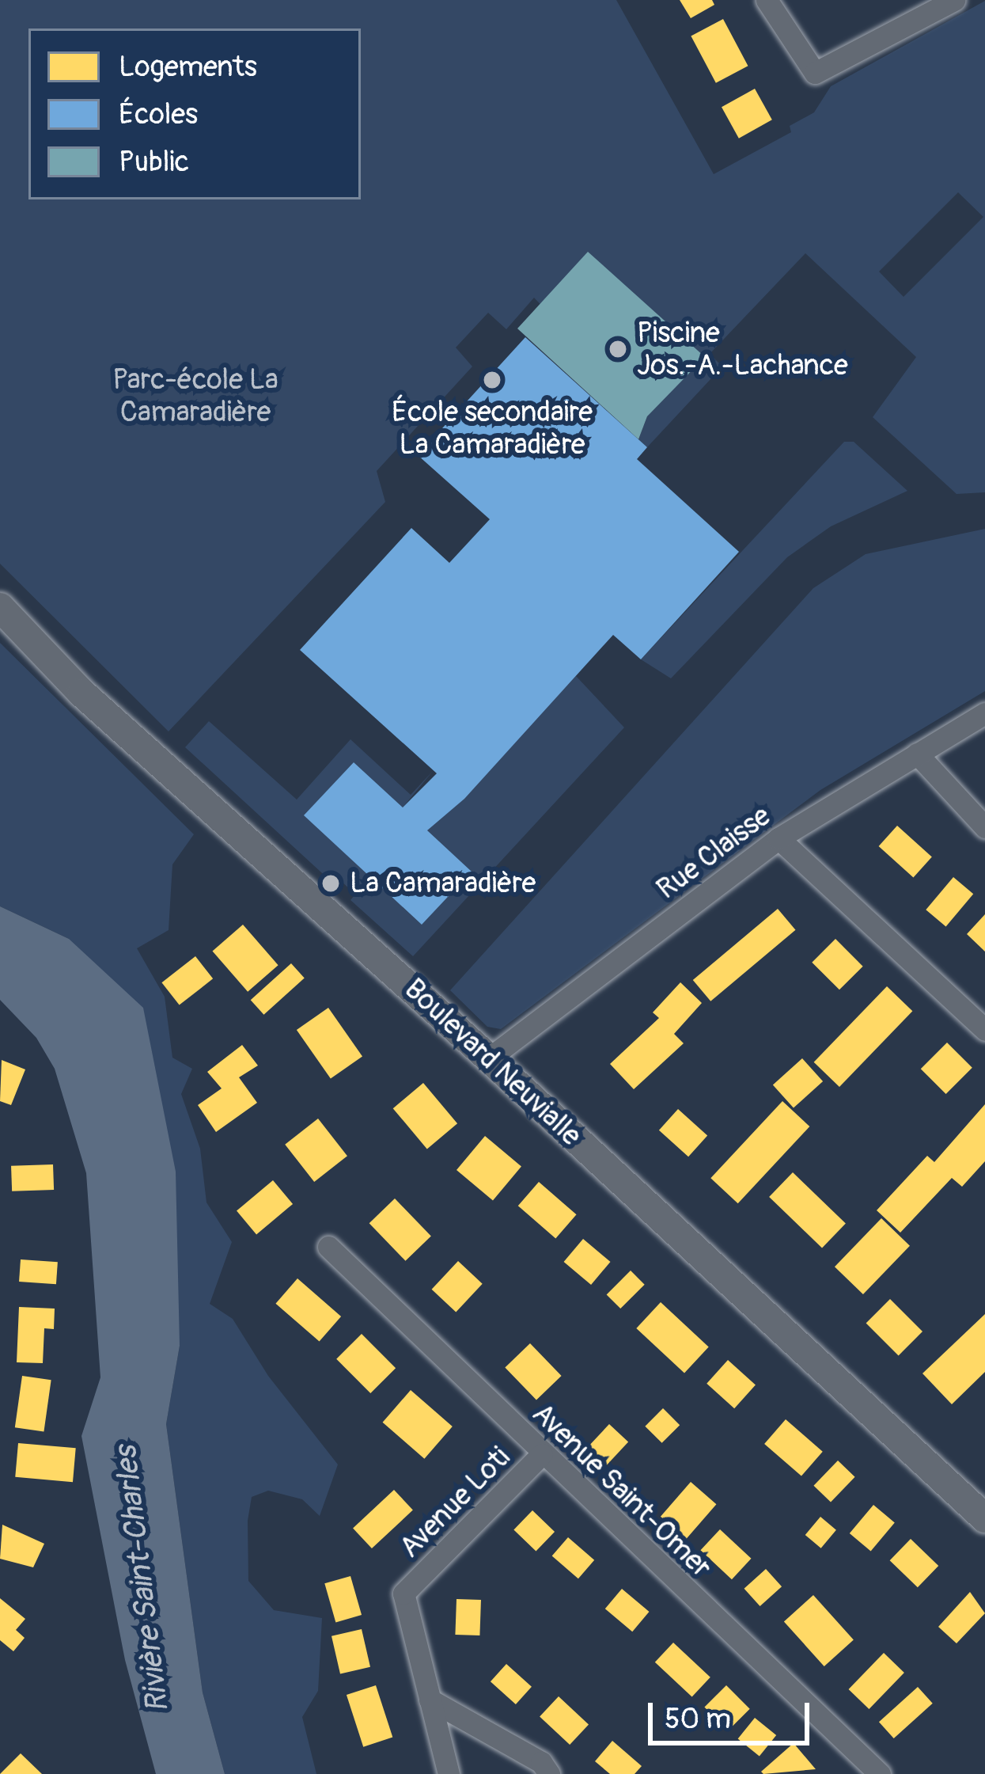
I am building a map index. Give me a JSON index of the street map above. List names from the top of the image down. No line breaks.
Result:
{"streets":{"main road":["Boulevard Neuvialle"],"street":["Rue Claisse","Avenue Saint-Omer","Avenue Loti"]},"crossings":[["Rue Claisse","Boulevard Neuvialle"],["Avenue Saint-Omer","Avenue Loti"]],"water":["Rivière Saint-Charles"],"parks":["Parc-école La Camaradière"],"places":["Piscine Jos.-A.-Lachance","École secondaire La Camaradière","La Camaradière"],"legend":["Logements","Écoles","Public"],"scale_bar":"50 m"}
